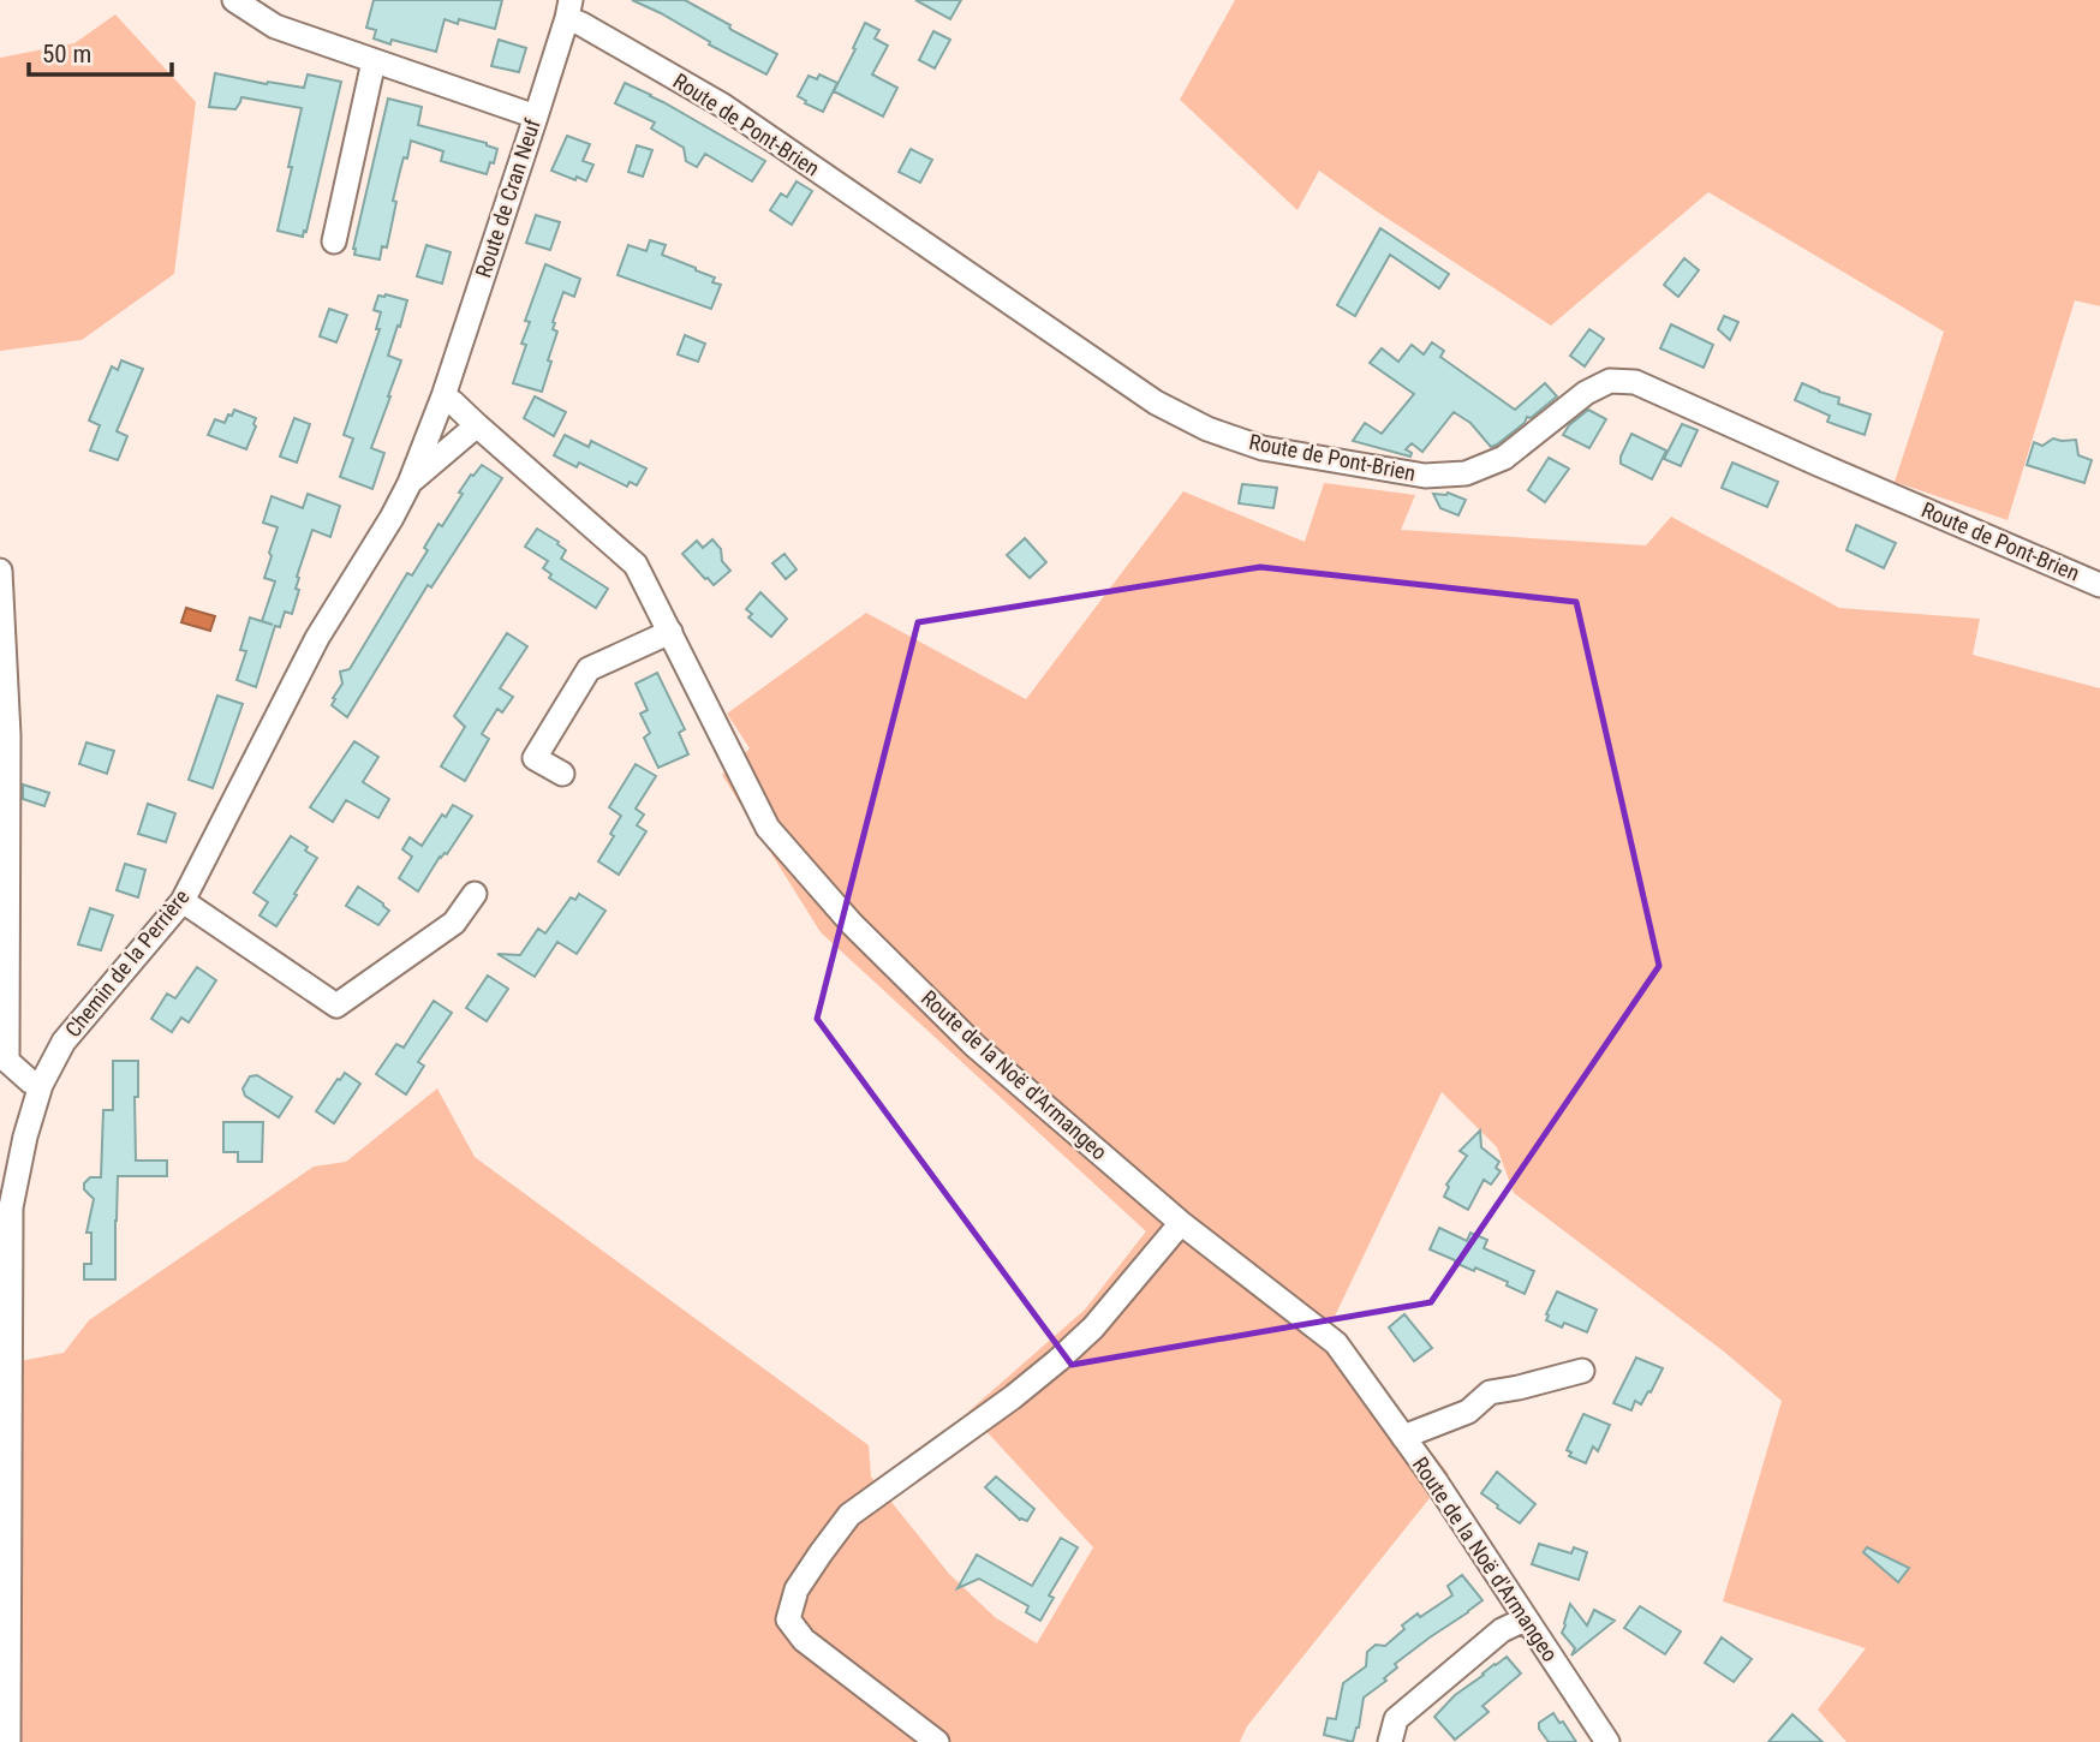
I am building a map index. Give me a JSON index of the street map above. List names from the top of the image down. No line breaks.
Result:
{"streets":{"street":["Route de Pont-Brien","Route de Cran Neuf","Chemin de la Perrière","Route de la Noë d'Armangeo"]},"crossings":[["Route de Pont-Brien","Route de Cran Neuf"],["Route de Cran Neuf","Chemin de la Perrière"],["Route de Cran Neuf","Route de la Noë d'Armangeo"],["Chemin de la Perrière","Route de la Noë d'Armangeo"]],"scale_bar":"50 m"}
